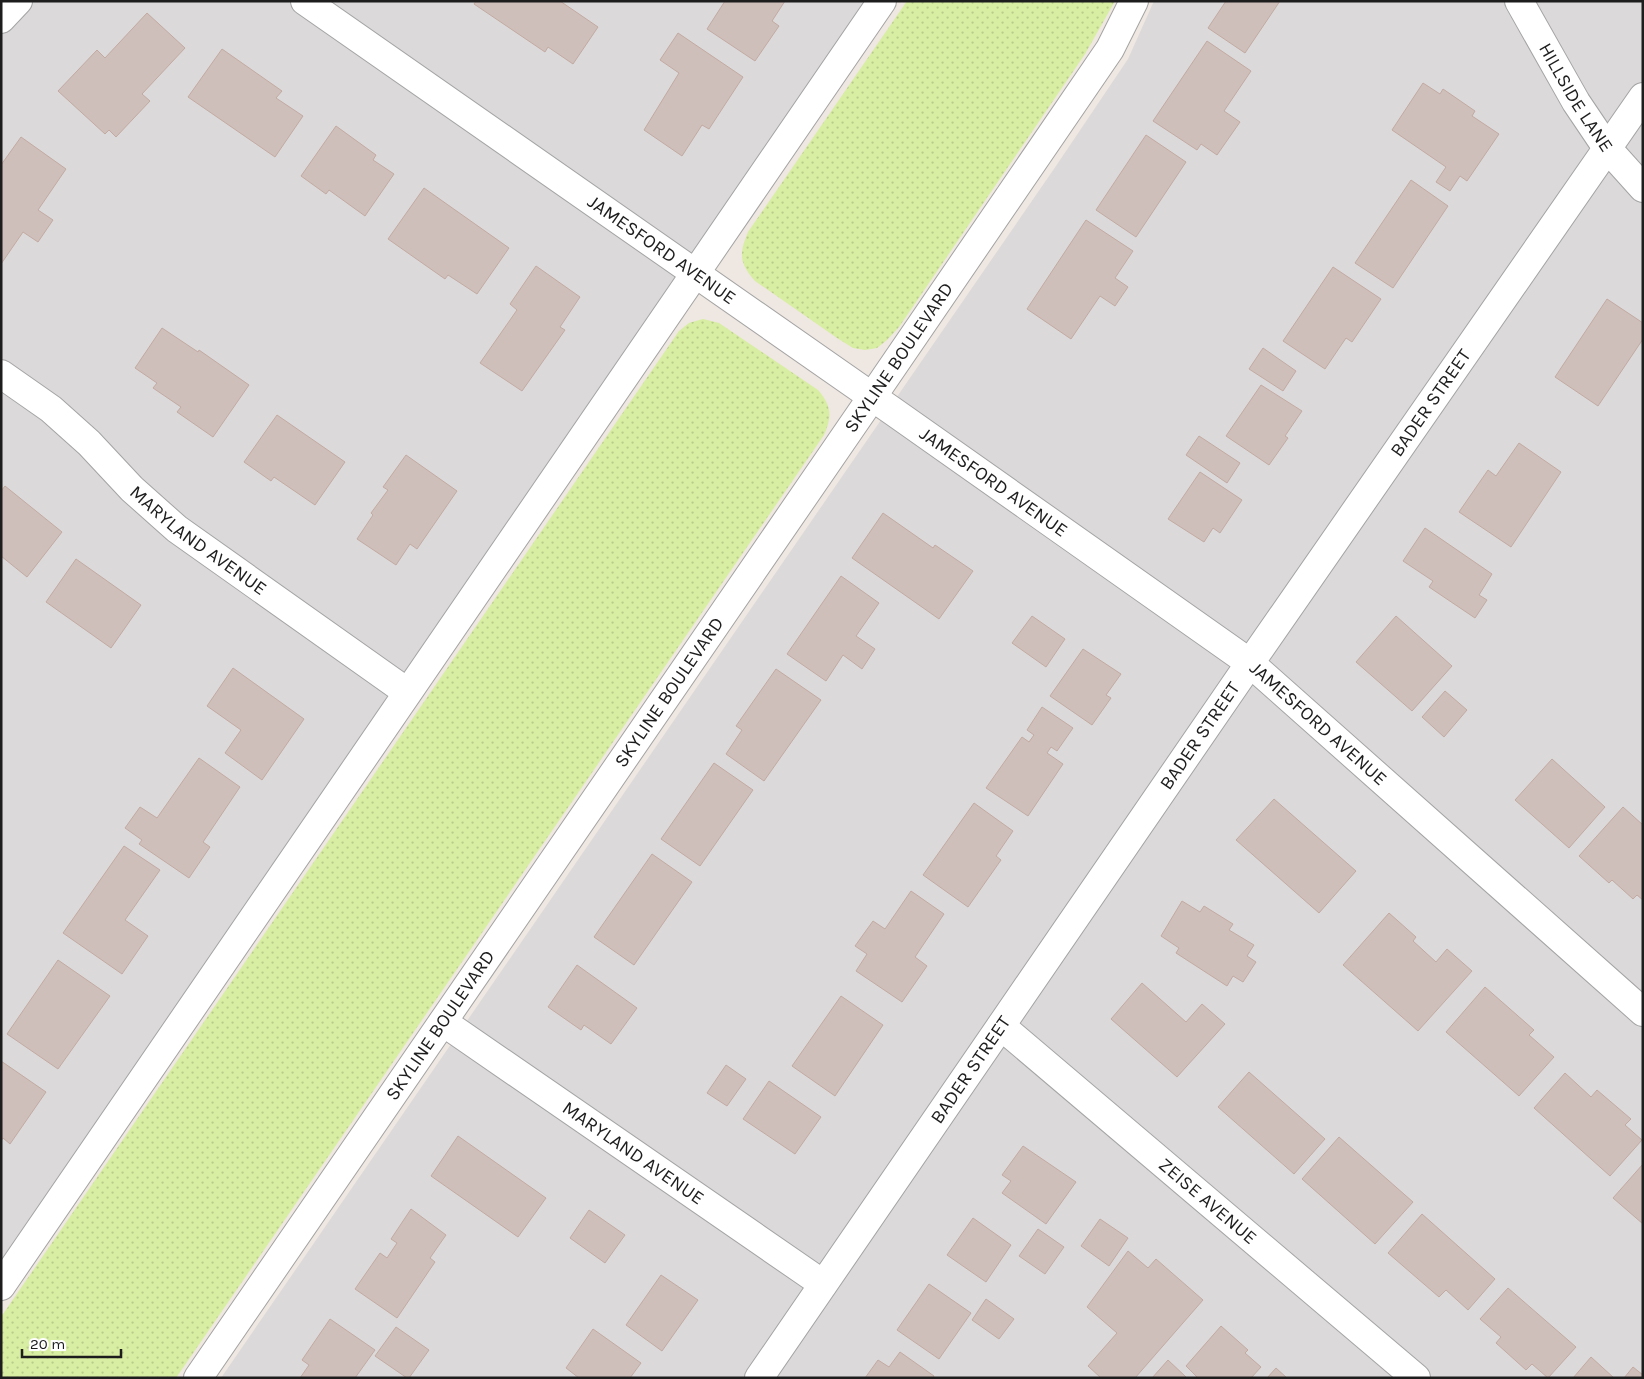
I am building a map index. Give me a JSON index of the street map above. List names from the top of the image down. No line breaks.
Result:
{"streets":{"street":["HILLSIDE LANE","JAMESFORD AVENUE","SKYLINE BOULEVARD","BADER STREET","MARYLAND AVENUE","ZEISE AVENUE"]},"crossings":[["HILLSIDE LANE","BADER STREET"],["JAMESFORD AVENUE","SKYLINE BOULEVARD"],["JAMESFORD AVENUE","BADER STREET"],["SKYLINE BOULEVARD","MARYLAND AVENUE"],["BADER STREET","MARYLAND AVENUE"],["BADER STREET","ZEISE AVENUE"]],"scale_bar":"20 m"}
